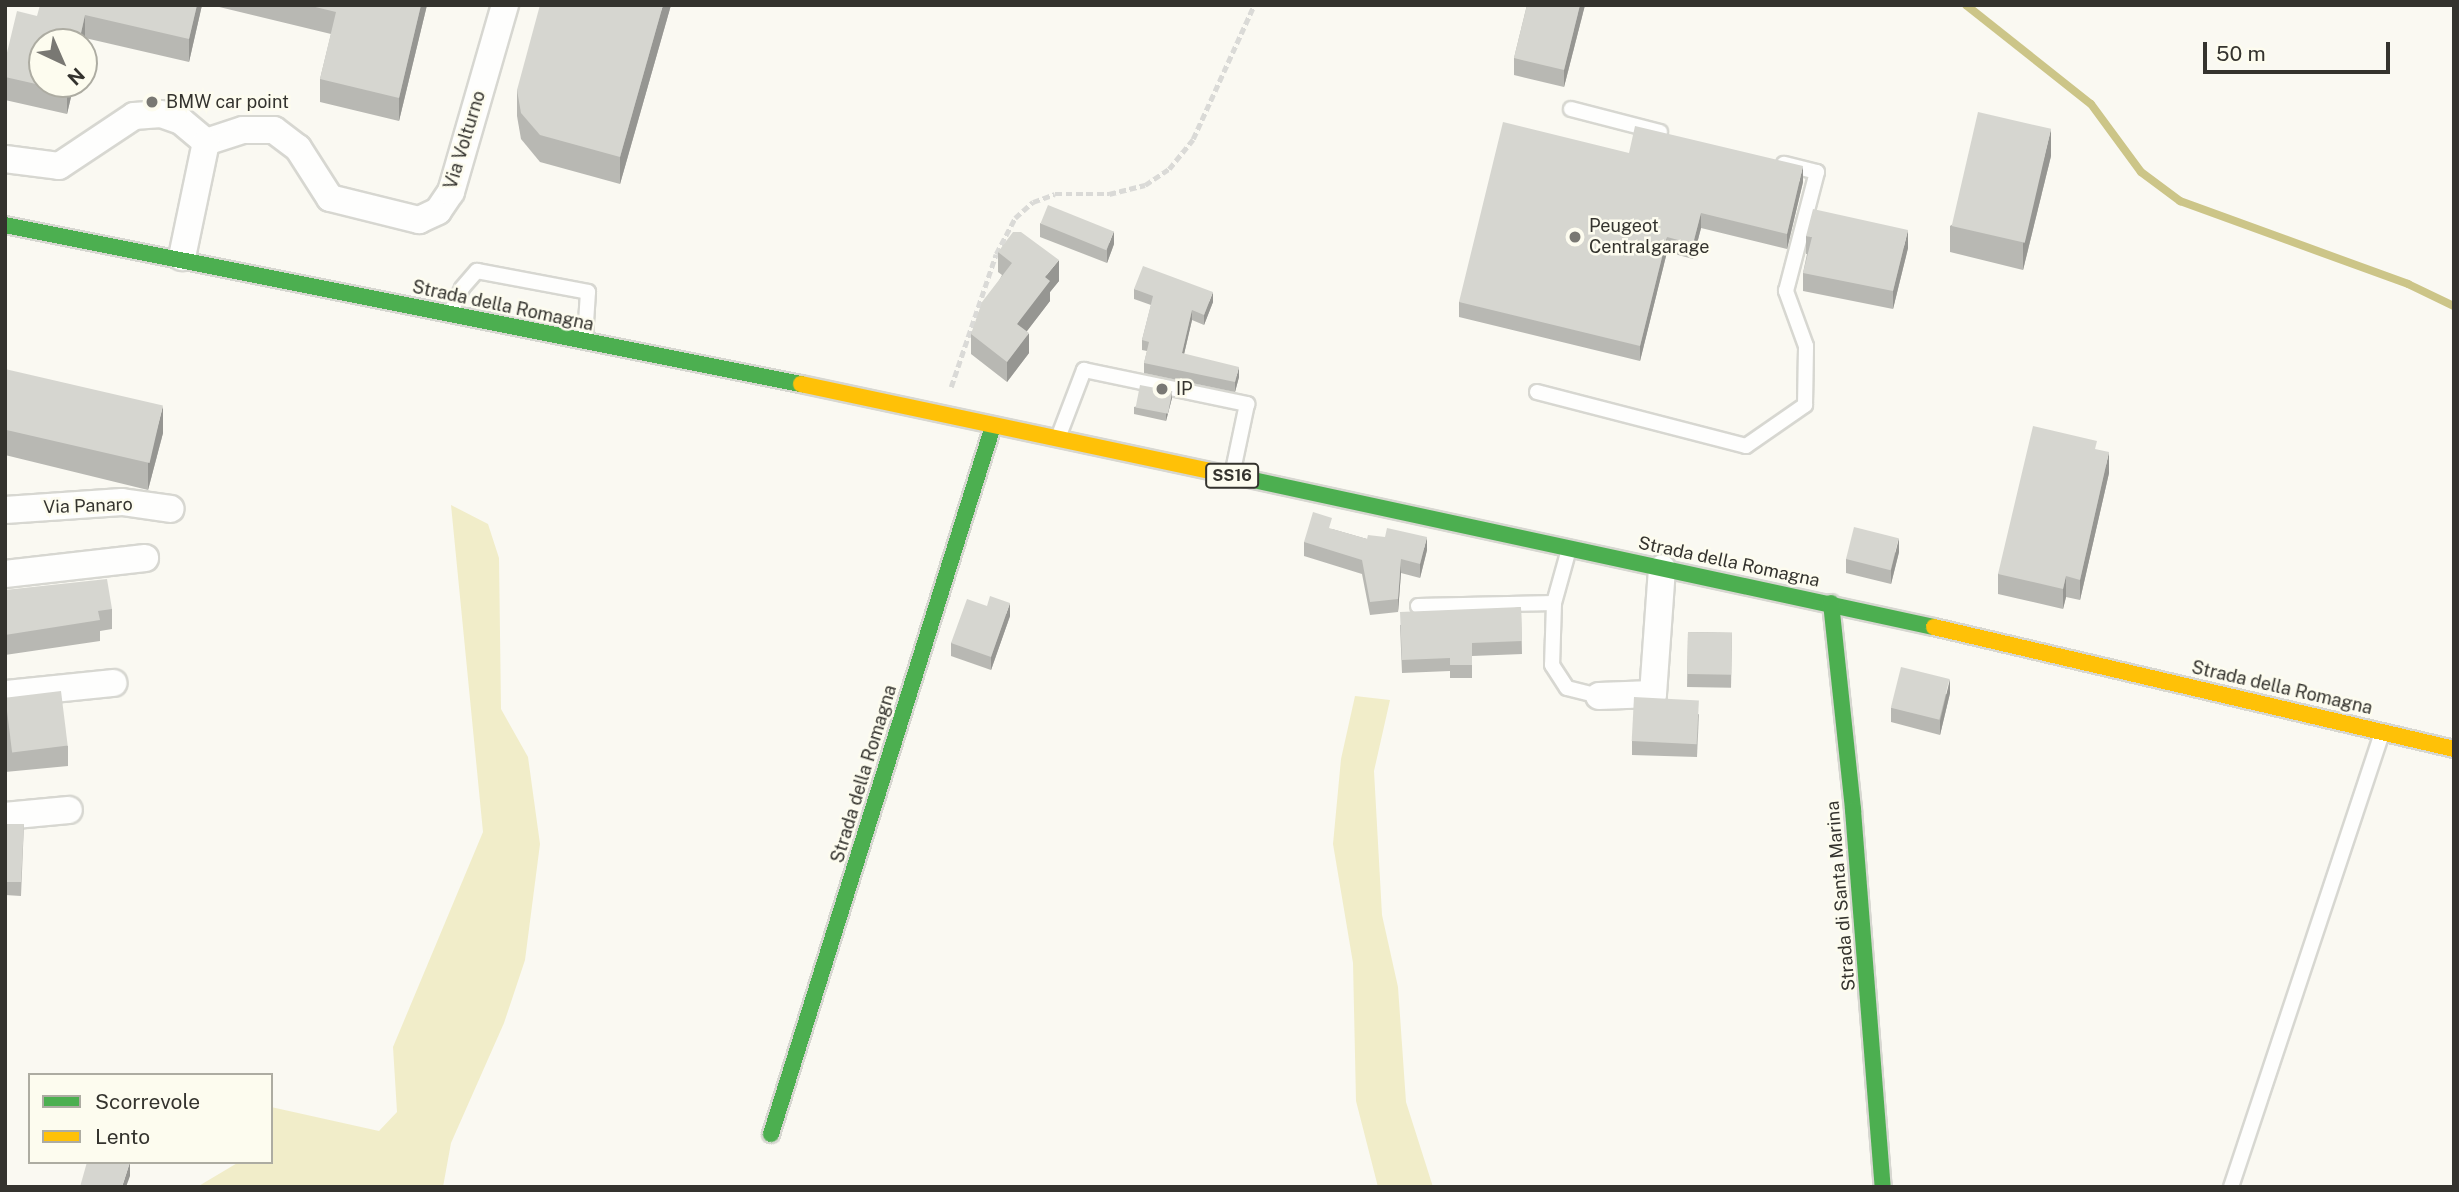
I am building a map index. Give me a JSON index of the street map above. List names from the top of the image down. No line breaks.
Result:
{"streets":{"main road":["Strada della Romagna","SS16","Strada di Santa Marina"],"street":["Via Volturno","Via Panaro"]},"crossings":[["Strada della Romagna","Strada di Santa Marina"]],"places":["BMW car point","Peugeot Centralgarage","IP"],"legend":["Scorrevole","Lento"],"scale_bar":"50 m","north":"bottom right"}
